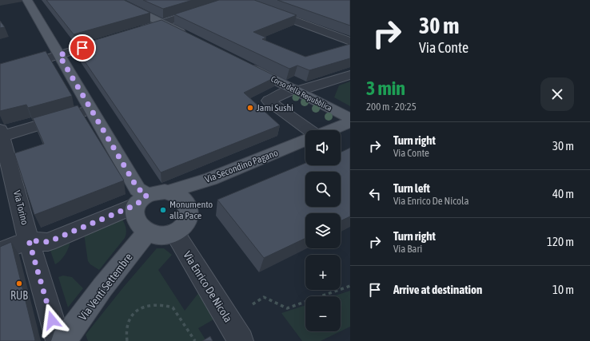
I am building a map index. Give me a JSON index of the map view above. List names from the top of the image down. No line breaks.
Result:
{"streets":{"main road":["Corso della Repubblica","Via Secondino Pagano","Via Venti Settembre"],"street":["Via Torino","Via Enrico De Nicola"]},"crossings":[["Via Secondino Pagano","Via Venti Settembre"],["Via Secondino Pagano","Via Enrico De Nicola"],["Via Torino","Via Venti Settembre"],["Via Venti Settembre","Via Enrico De Nicola"]],"places":["Jami Sushi","Monumento alla Pace","RUB"],"page":{"turn":["30 m","Via Conte"],"heading":["3 min","200 m · 20:25"],"list":[{"name":"Turn right","note":"Via Conte","value":"30 m"},{"name":"Turn left","note":"Via Enrico De Nicola","value":"40 m"},{"name":"Turn right","note":"Via Bari","value":"120 m"},{"name":"Arrive at destination","value":"10 m"}],"map_buttons":["+","−"]}}
